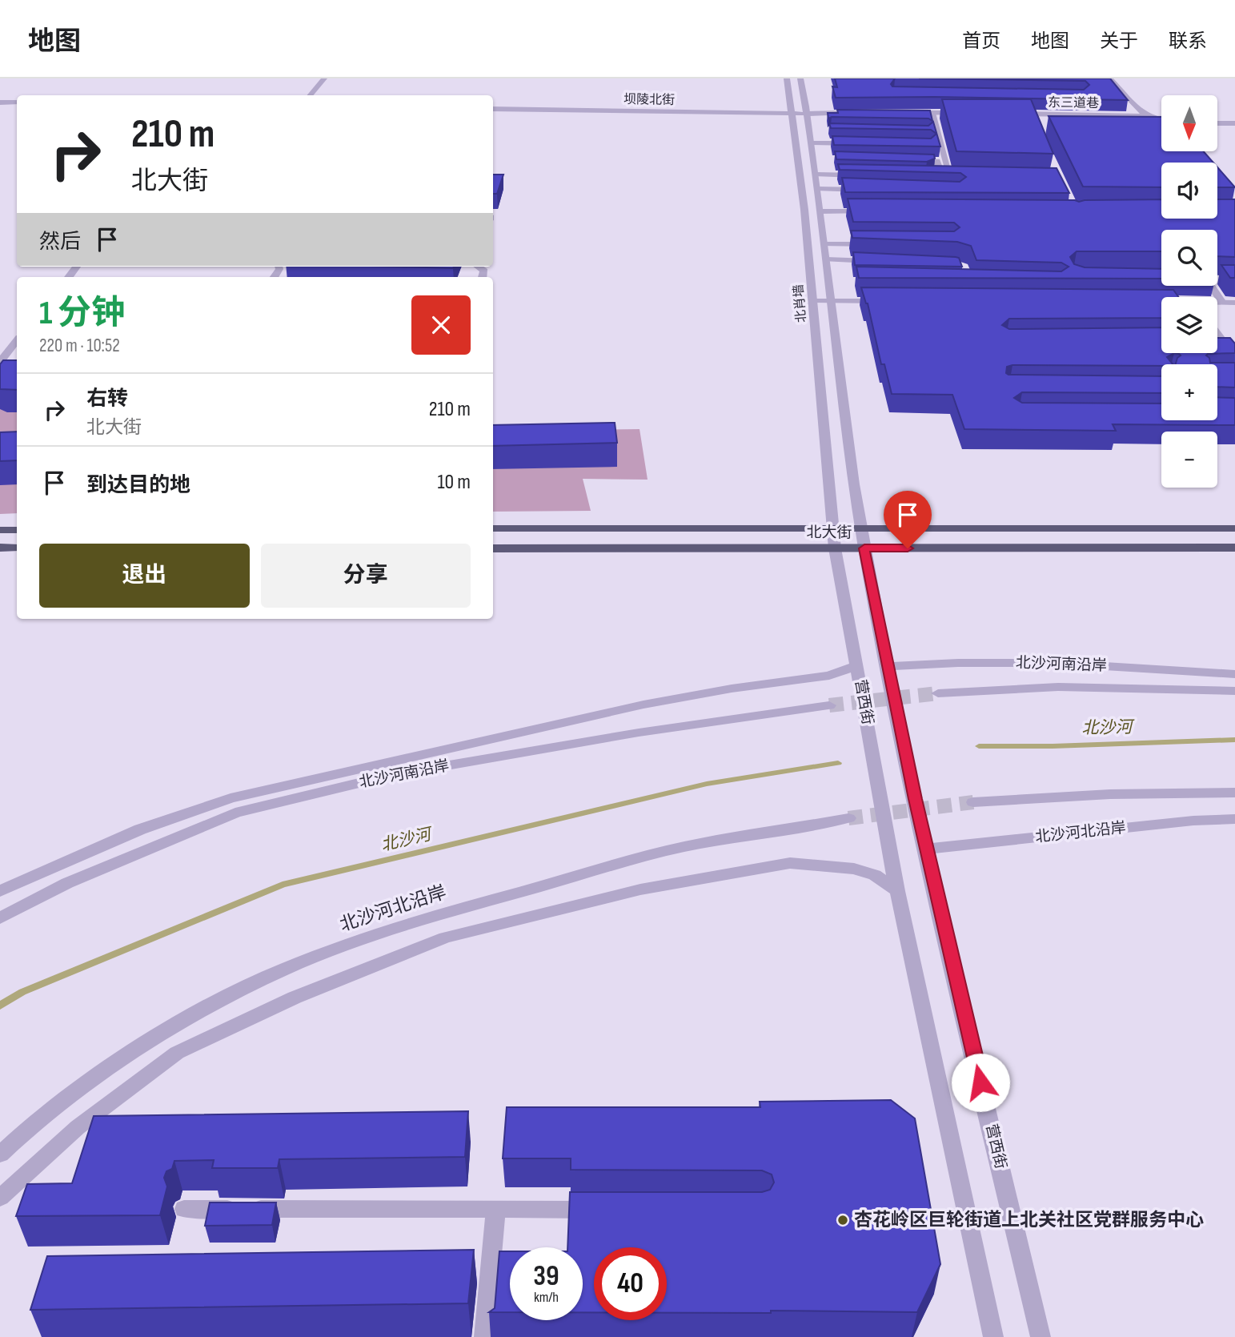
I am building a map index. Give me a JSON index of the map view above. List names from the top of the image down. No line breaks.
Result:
{"streets":{"main road":["北大街"],"street":["坝陵北街","东三道巷","北肖墙","北沙河南沿岸","营西街","北沙河北沿岸"]},"crossings":[["坝陵北街","北肖墙"],["坝陵北街","营西街"],["北肖墙","营西街"],["北大街","营西街"],["北沙河南沿岸","营西街"],["营西街","北沙河北沿岸"]],"water":["北沙河"],"places":["杏花岭区巨轮街道上北关社区党群服务中心"],"north":"bottom","page":{"header":"地图","nav":["首页","地图","关于","联系"],"map_buttons":["+","−"],"turn":["210 m","北大街"],"then":"然后","heading":["1 分钟","220 m · 10:52"],"list":[{"name":"右转","note":"北大街","value":"210 m"},{"name":"到达目的地","value":"10 m"}],"buttons":["退出","分享"],"speed":"39 km/h","limit":"40"}}
